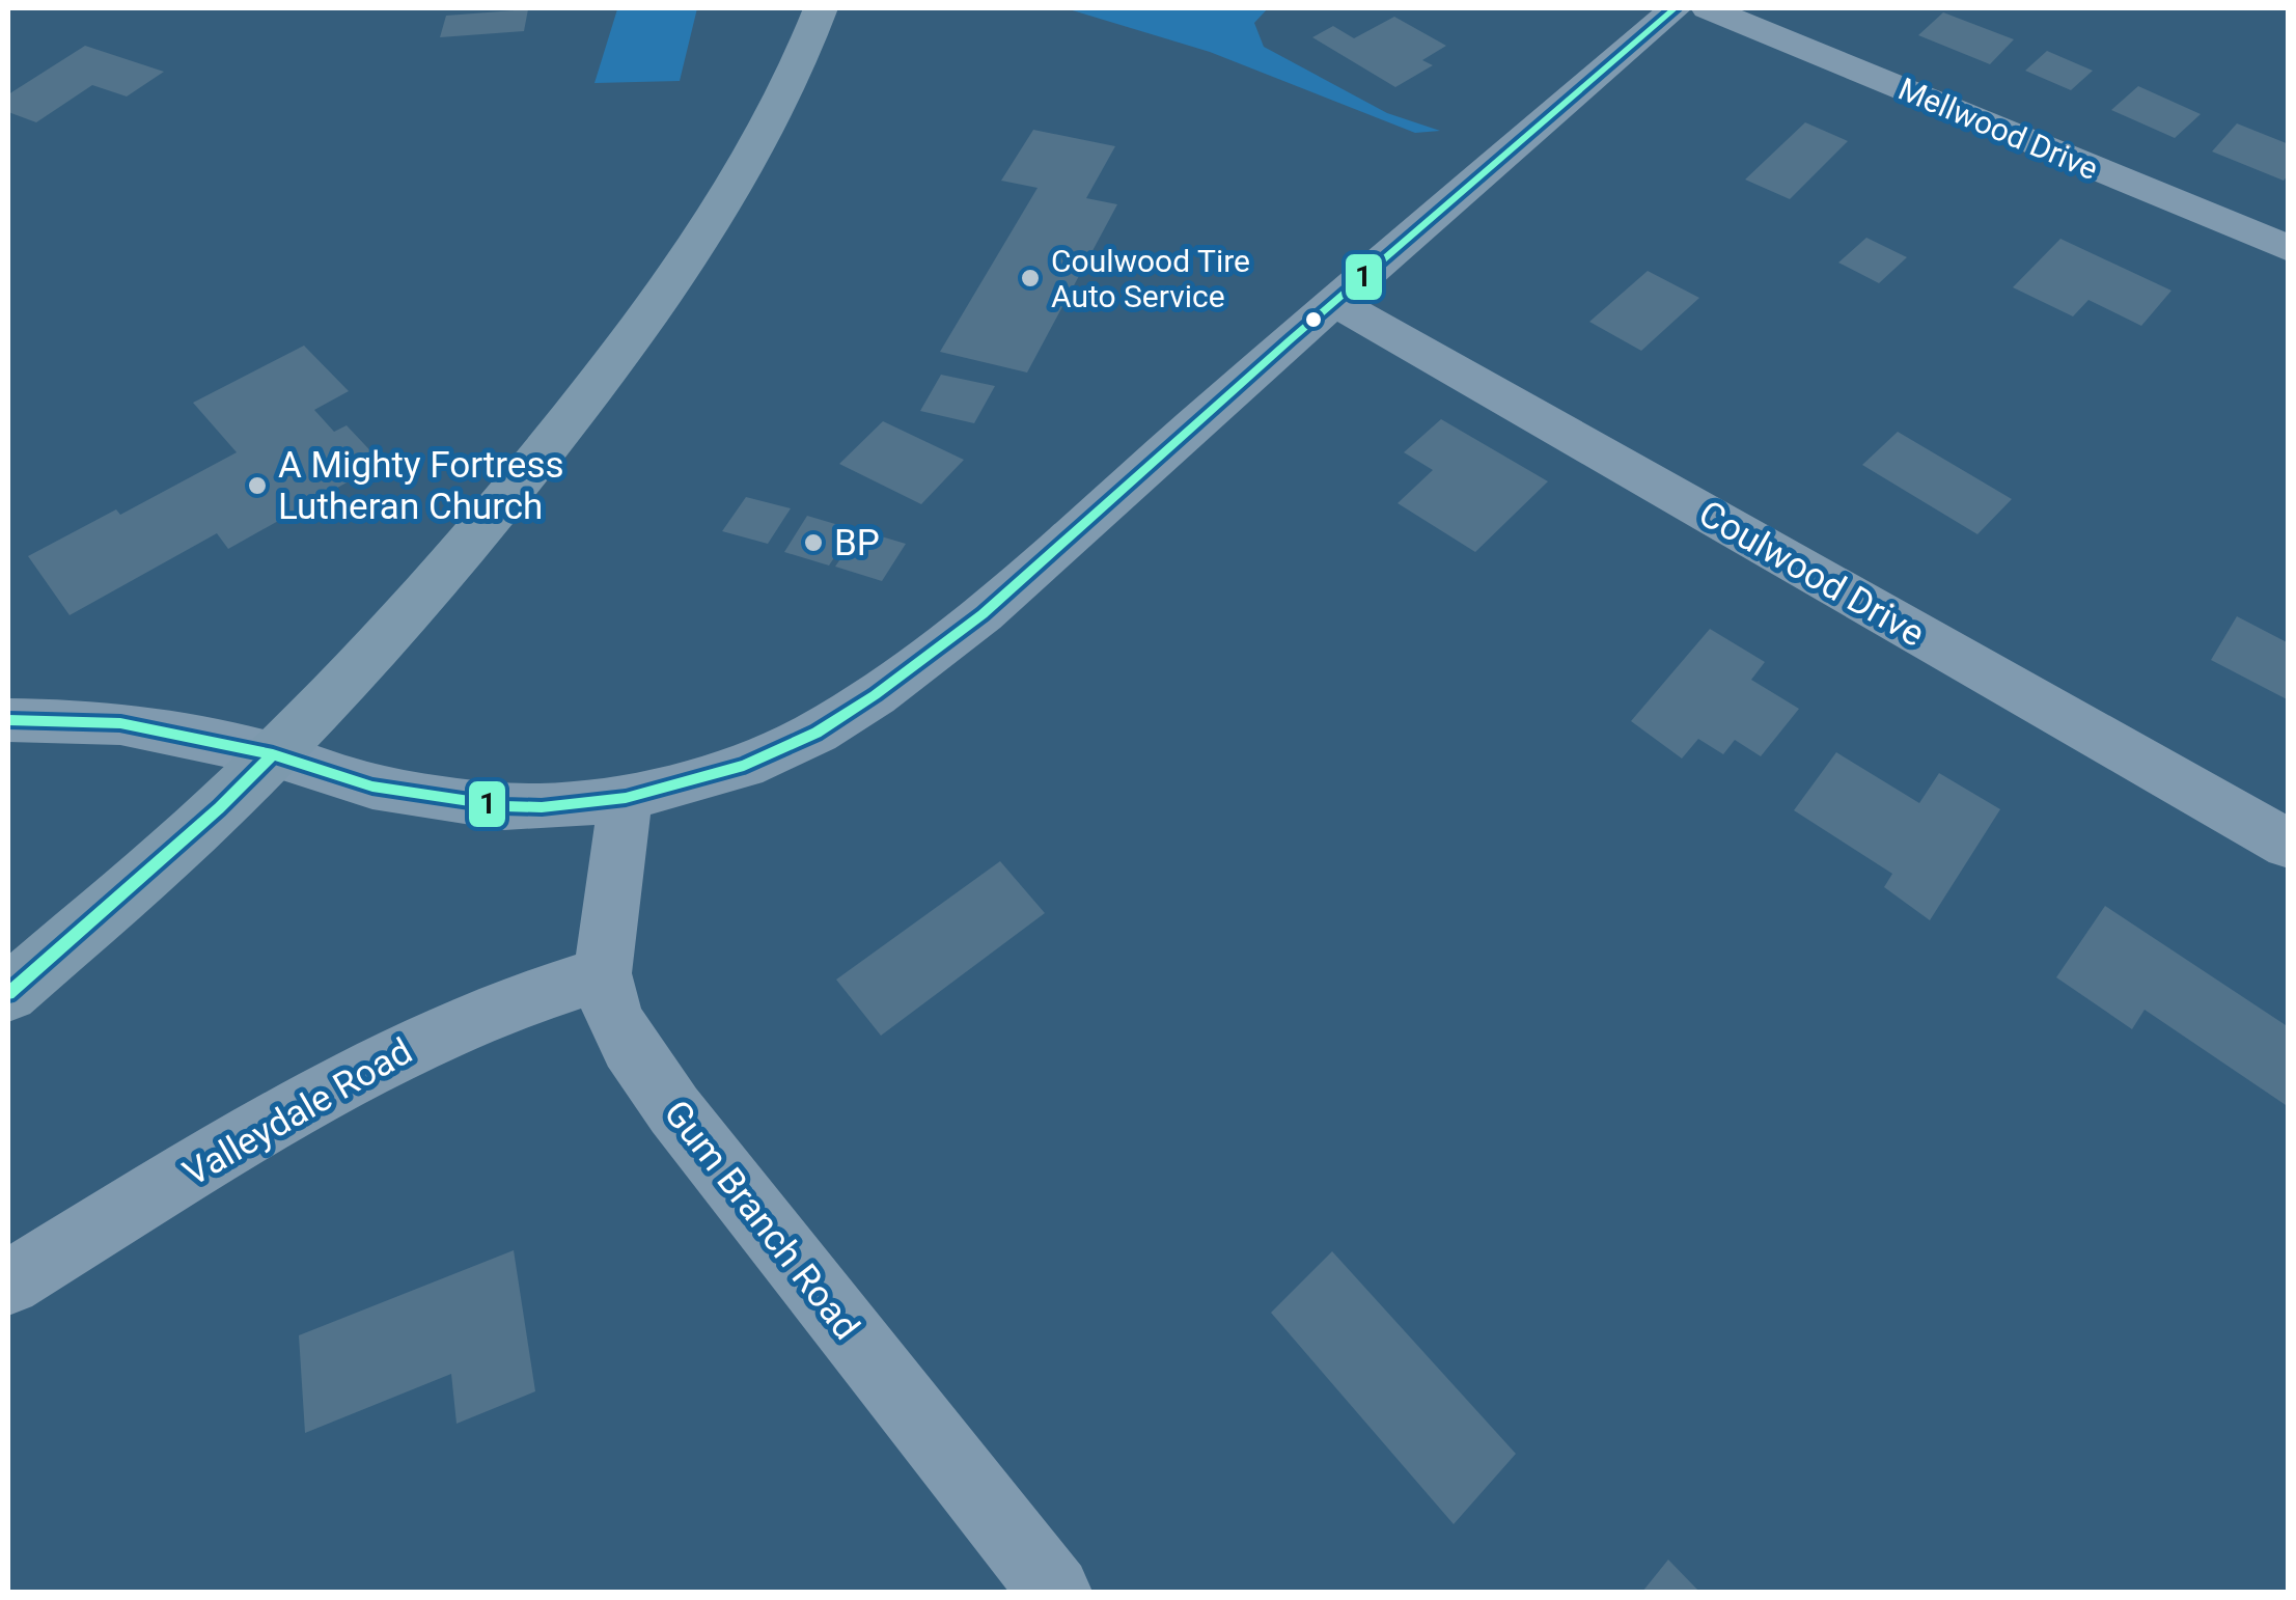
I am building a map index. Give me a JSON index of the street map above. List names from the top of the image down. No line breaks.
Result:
{"streets":{"street":["Mellwood Drive","Coulwood Drive","Valleydale Road","Gum Branch Road"]},"crossings":[["Valleydale Road","Gum Branch Road"]],"places":["Coulwood Tire Auto Service","A Mighty Fortress Lutheran Church","BP"],"lines":["transit line 1"]}
